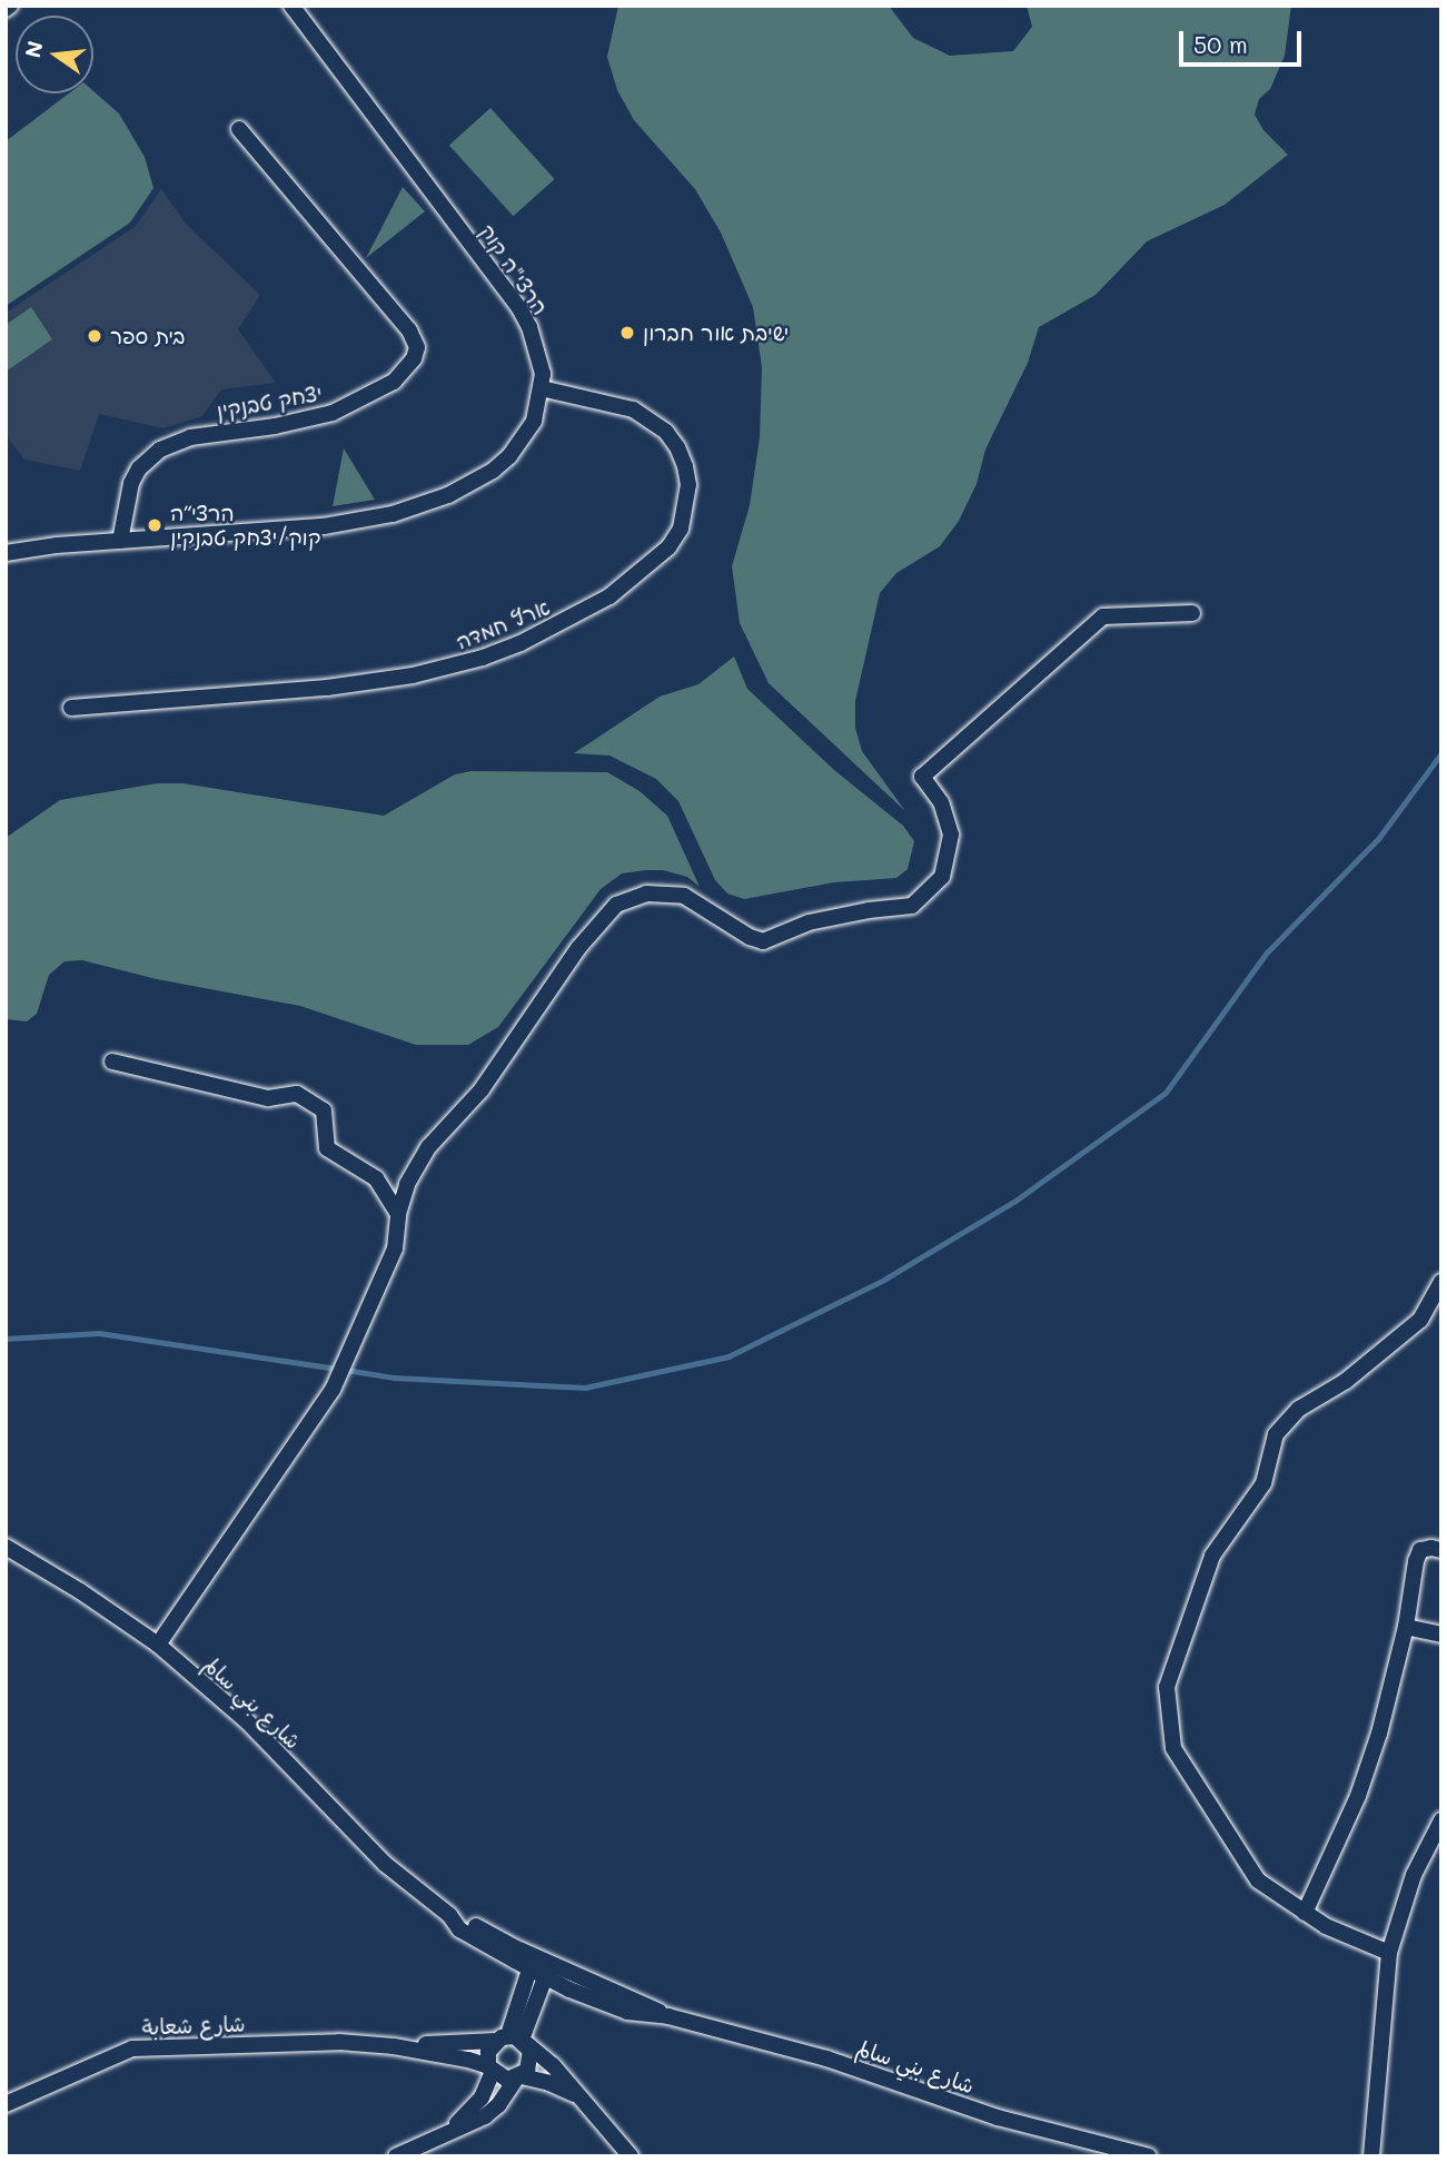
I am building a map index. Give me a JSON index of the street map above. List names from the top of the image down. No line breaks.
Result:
{"streets":{"street":["הרצי\"ה קוק","יצחק טבנקין","ארץ חמדה","شارع بني سالم","شارع شعابة"]},"crossings":[["הרצי\"ה קוק","יצחק טבנקין"],["הרצי\"ה קוק","ארץ חמדה"]],"places":["ישיבת אור חברון","בית ספר","הרצי״ה קוק/יצחק טבנקין"],"scale_bar":"50 m","north":"left"}
